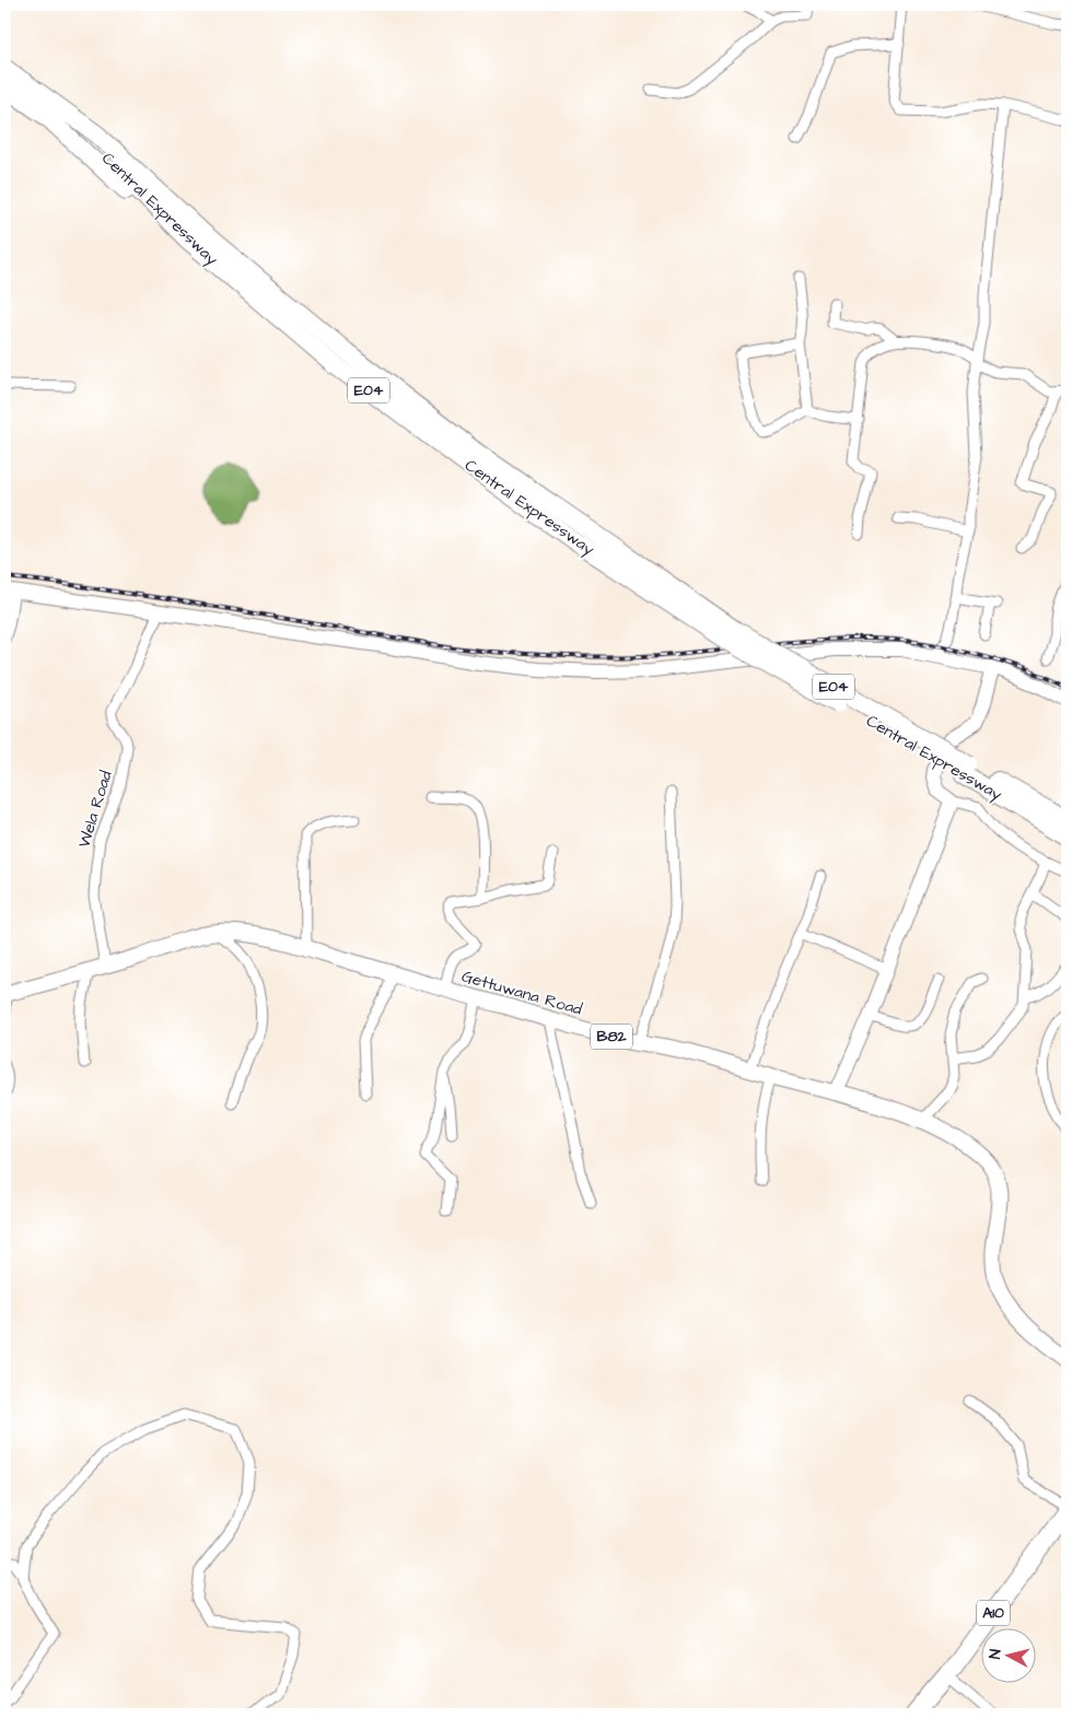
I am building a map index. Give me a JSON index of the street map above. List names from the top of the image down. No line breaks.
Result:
{"streets":{"highway":["Central Expressway","E04","A10"],"main road":["Gettuwana Road","B82"],"street":["Wela Road"]},"crossings":[["Wela Road","Gettuwana Road"]],"north":"left"}
